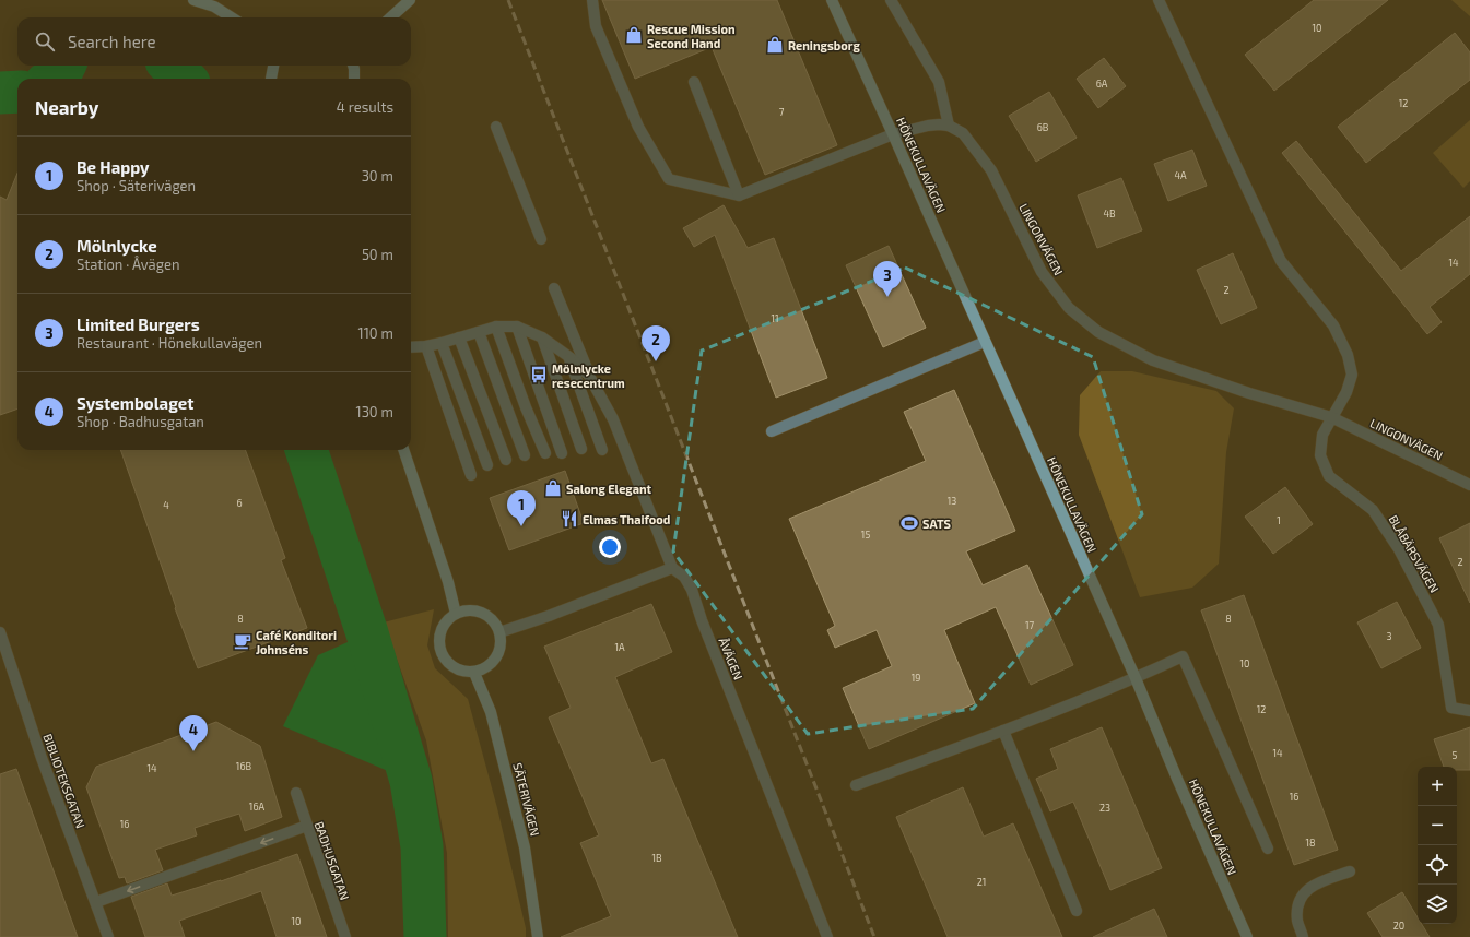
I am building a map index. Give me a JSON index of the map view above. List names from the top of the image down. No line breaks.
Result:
{"streets":{"street":["HÖNEKULLAVÄGEN","LINGONVÄGEN","BLÅBÄRSVÄGEN","ÅVÄGEN","BIBLIOTEKSGATAN","SÄTERIVÄGEN","BADHUSGATAN"]},"crossings":[["LINGONVÄGEN","BLÅBÄRSVÄGEN"]],"places":{"shop":["Rescue Mission Second Hand","Reningsborg","Salong Elegant"],"bus stop":["Mölnlycke resecentrum"],"restaurant":["Elmas Thaifood"],"sports":["SATS"],"cafe":["Café Konditori Johnséns"]},"house_numbers":["10","6A","12","7","6B","4A","4B","14","2","11","13","6","4","1","15","2","8","8","17","3","1A","10","19","12","14","5","16B","14","16","16A","23","16","18","1B","21","10","20"],"page":{"search":"Search here","heading":["Nearby","4 results"],"list":[{"mark":"1","name":"Be Happy","note":"Shop · Säterivägen","value":"30 m"},{"mark":"2","name":"Mölnlycke","note":"Station · Åvägen","value":"50 m"},{"mark":"3","name":"Limited Burgers","note":"Restaurant · Hönekullavägen","value":"110 m"},{"mark":"4","name":"Systembolaget","note":"Shop · Badhusgatan","value":"130 m"}],"pins":["3","2","1","4"],"map_buttons":["+","−"]}}
